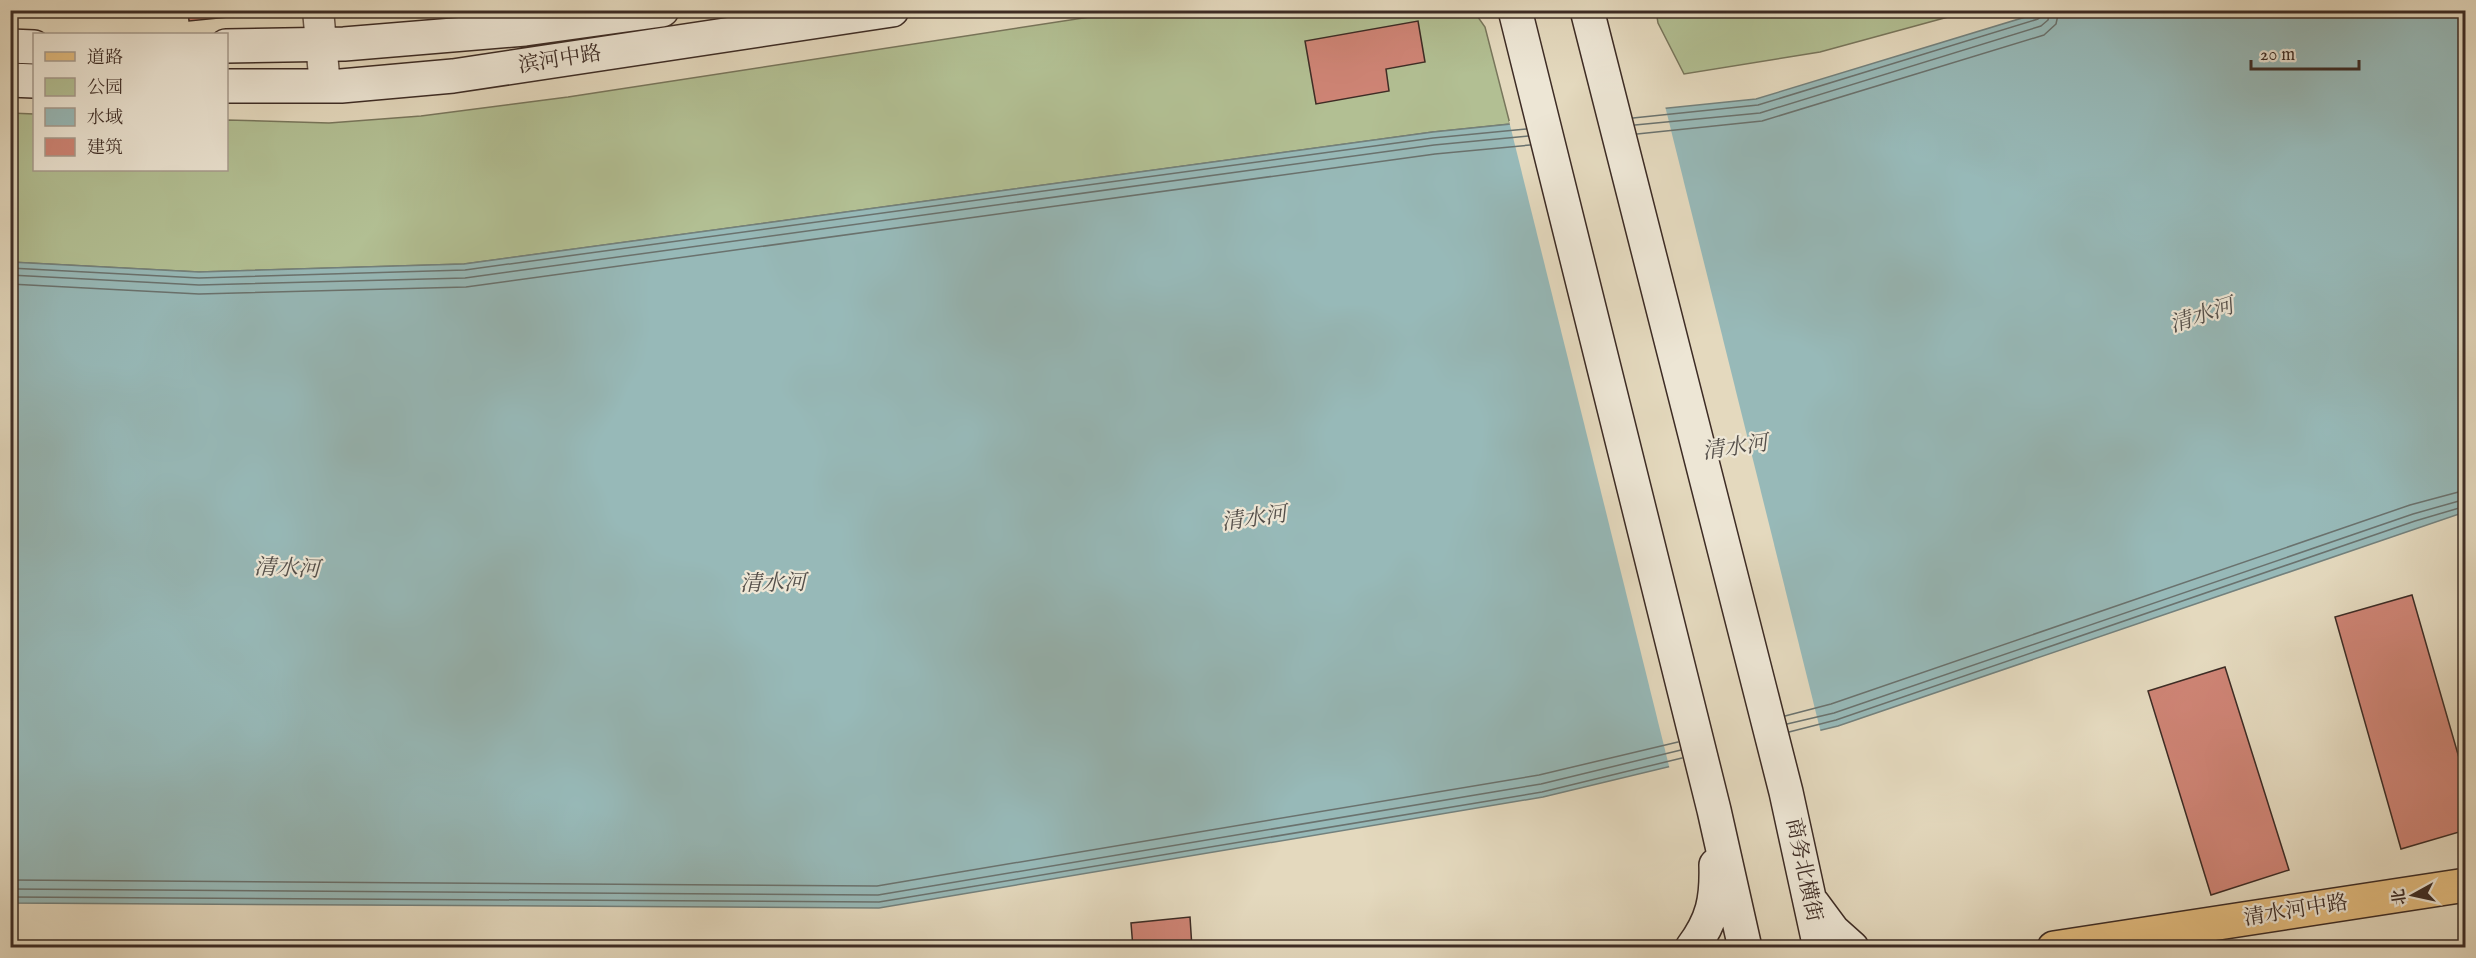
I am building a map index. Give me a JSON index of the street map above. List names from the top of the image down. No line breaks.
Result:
{"streets":{"main road":["滨河中路","商务北横街","清水河中路"]},"water":["清水河"],"legend":["道路","公园","水域","建筑"],"scale_bar":"20 m","north":"left"}
